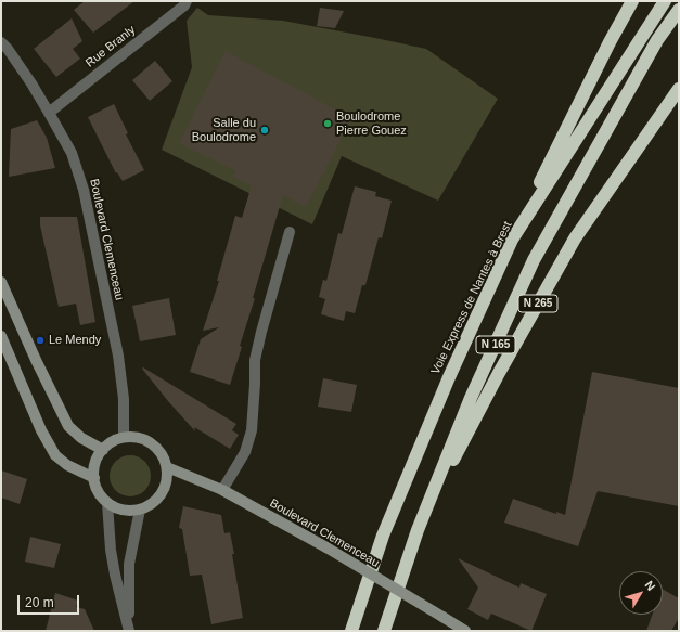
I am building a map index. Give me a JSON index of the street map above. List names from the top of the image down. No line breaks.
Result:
{"streets":{"highway":["Voie Express de Nantes à Brest","N 265","N 165"],"street":["Rue Branly","Boulevard Clemenceau"]},"crossings":[["Rue Branly","Boulevard Clemenceau"],["N 265","N 165"]],"places":["Boulodrome Pierre Gouez","Salle du Boulodrome","Le Mendy"],"scale_bar":"20 m","north":"top right"}
